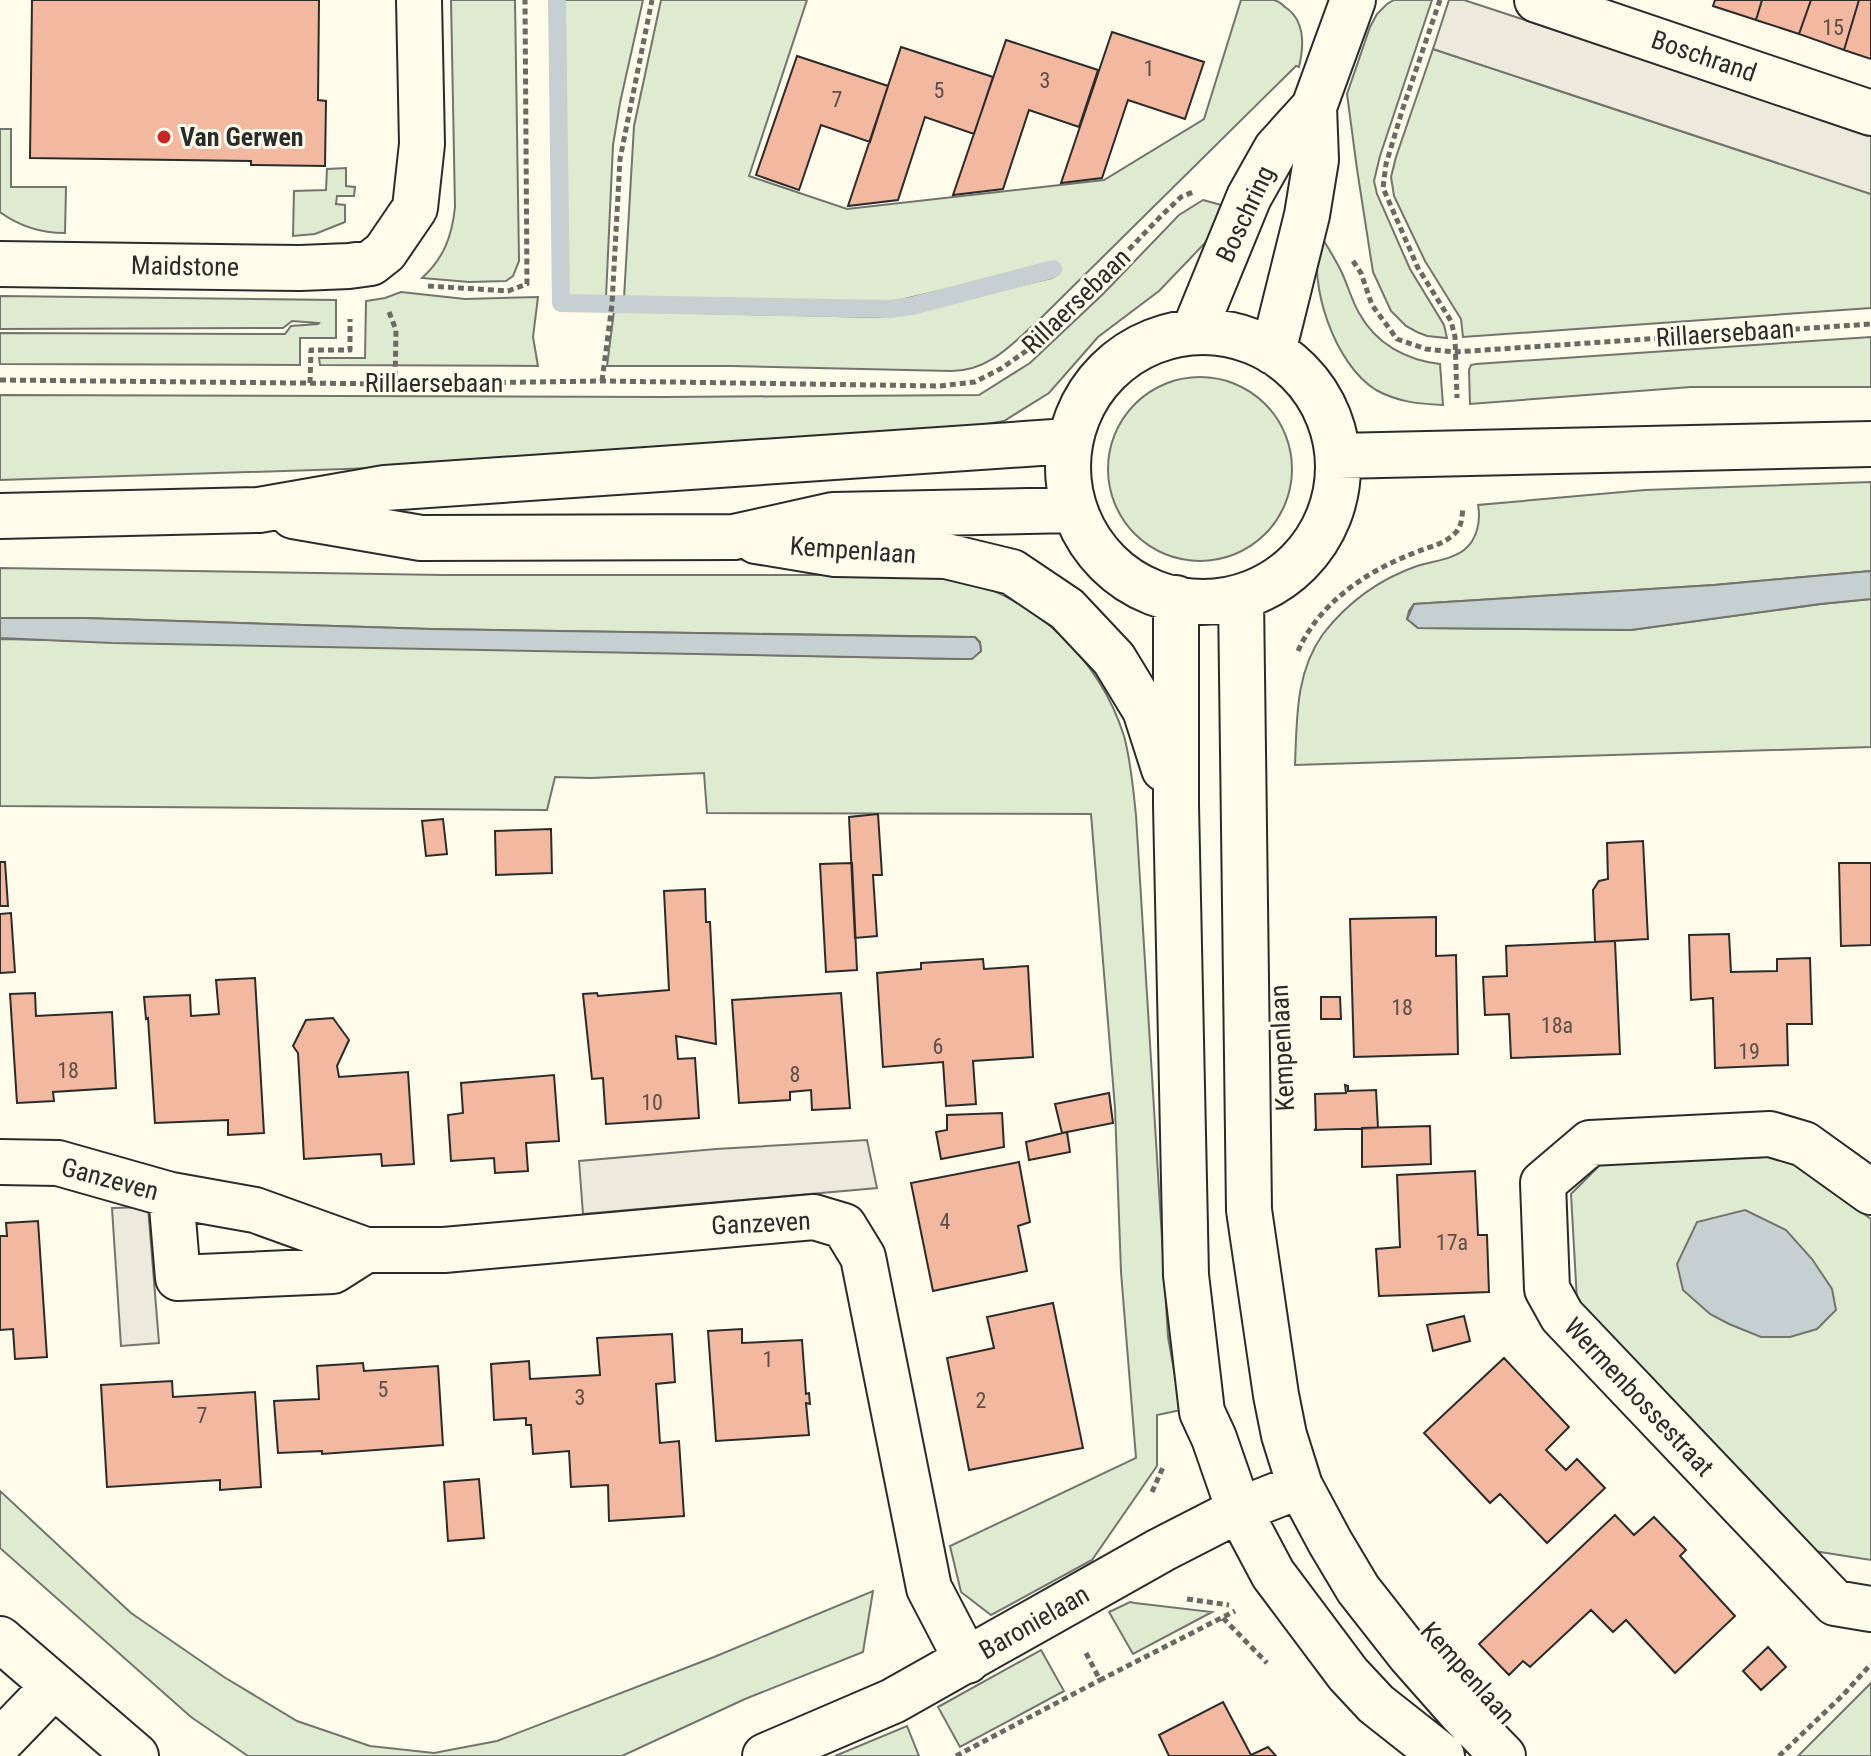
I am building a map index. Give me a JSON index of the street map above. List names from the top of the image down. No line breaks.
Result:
{"streets":{"street":["Boschrand","Boschring","Maidstone","Kempenlaan","Ganzeven","Wermenbossestraat","Baronielaan"],"path":["Rillaersebaan"]},"crossings":[["Boschring","Rillaersebaan"],["Boschring","Kempenlaan"],["Kempenlaan","Baronielaan"],["Ganzeven","Baronielaan"]],"places":["Van Gerwen"],"house_numbers":["15","1","3","5","7","18","18a","6","19","18","8","10","4","17a","1","5","3","2","7"]}
